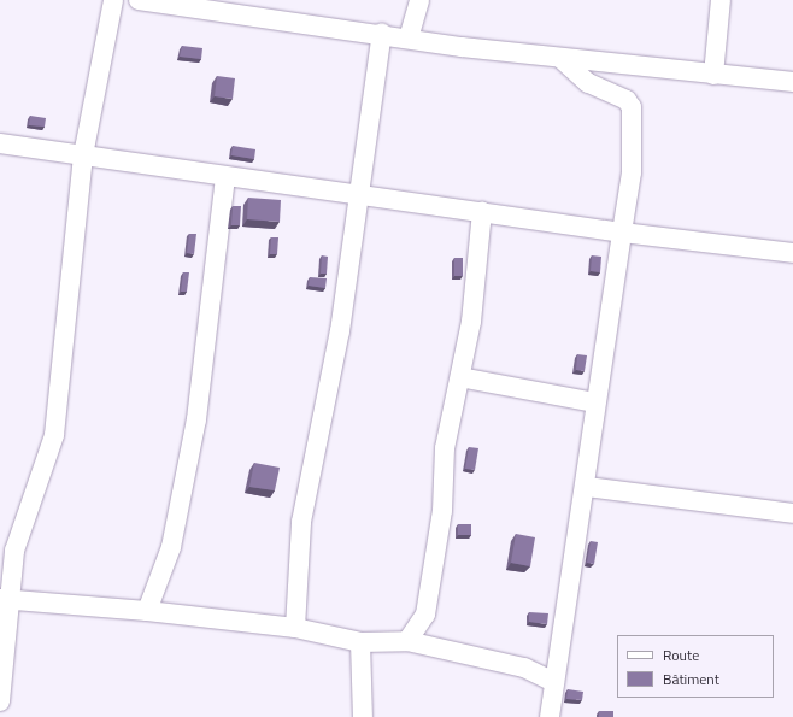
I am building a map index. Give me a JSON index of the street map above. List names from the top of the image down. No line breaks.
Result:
{"legend":["Route","Bâtiment"]}
